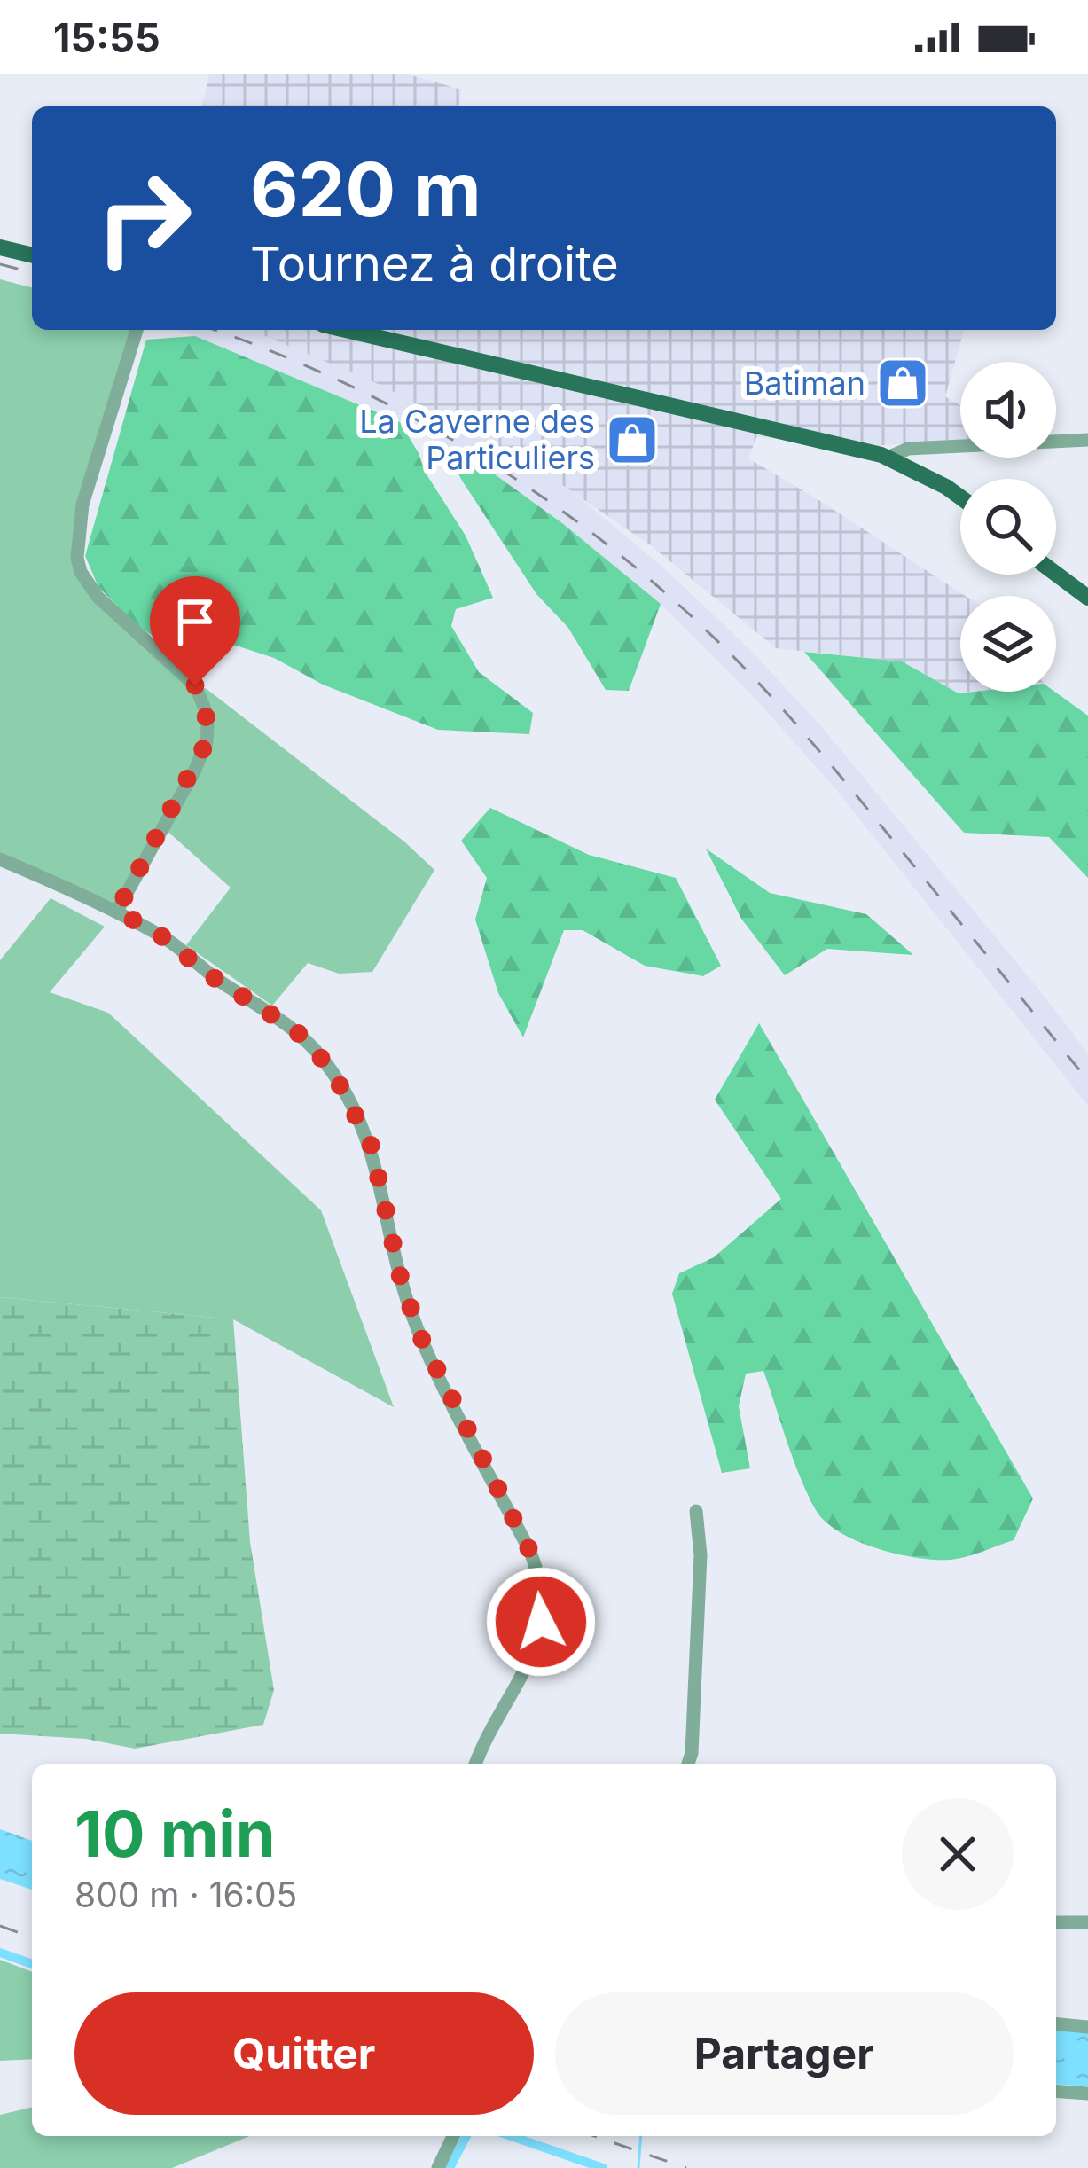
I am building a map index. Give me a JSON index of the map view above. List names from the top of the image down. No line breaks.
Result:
{"places":{"shop":["Batiman","La Caverne des Particuliers"]},"page":{"status":"15:55","turn":["620 m","Tournez à droite"],"heading":["10 min","800 m · 16:05"],"buttons":["Quitter","Partager"]}}
